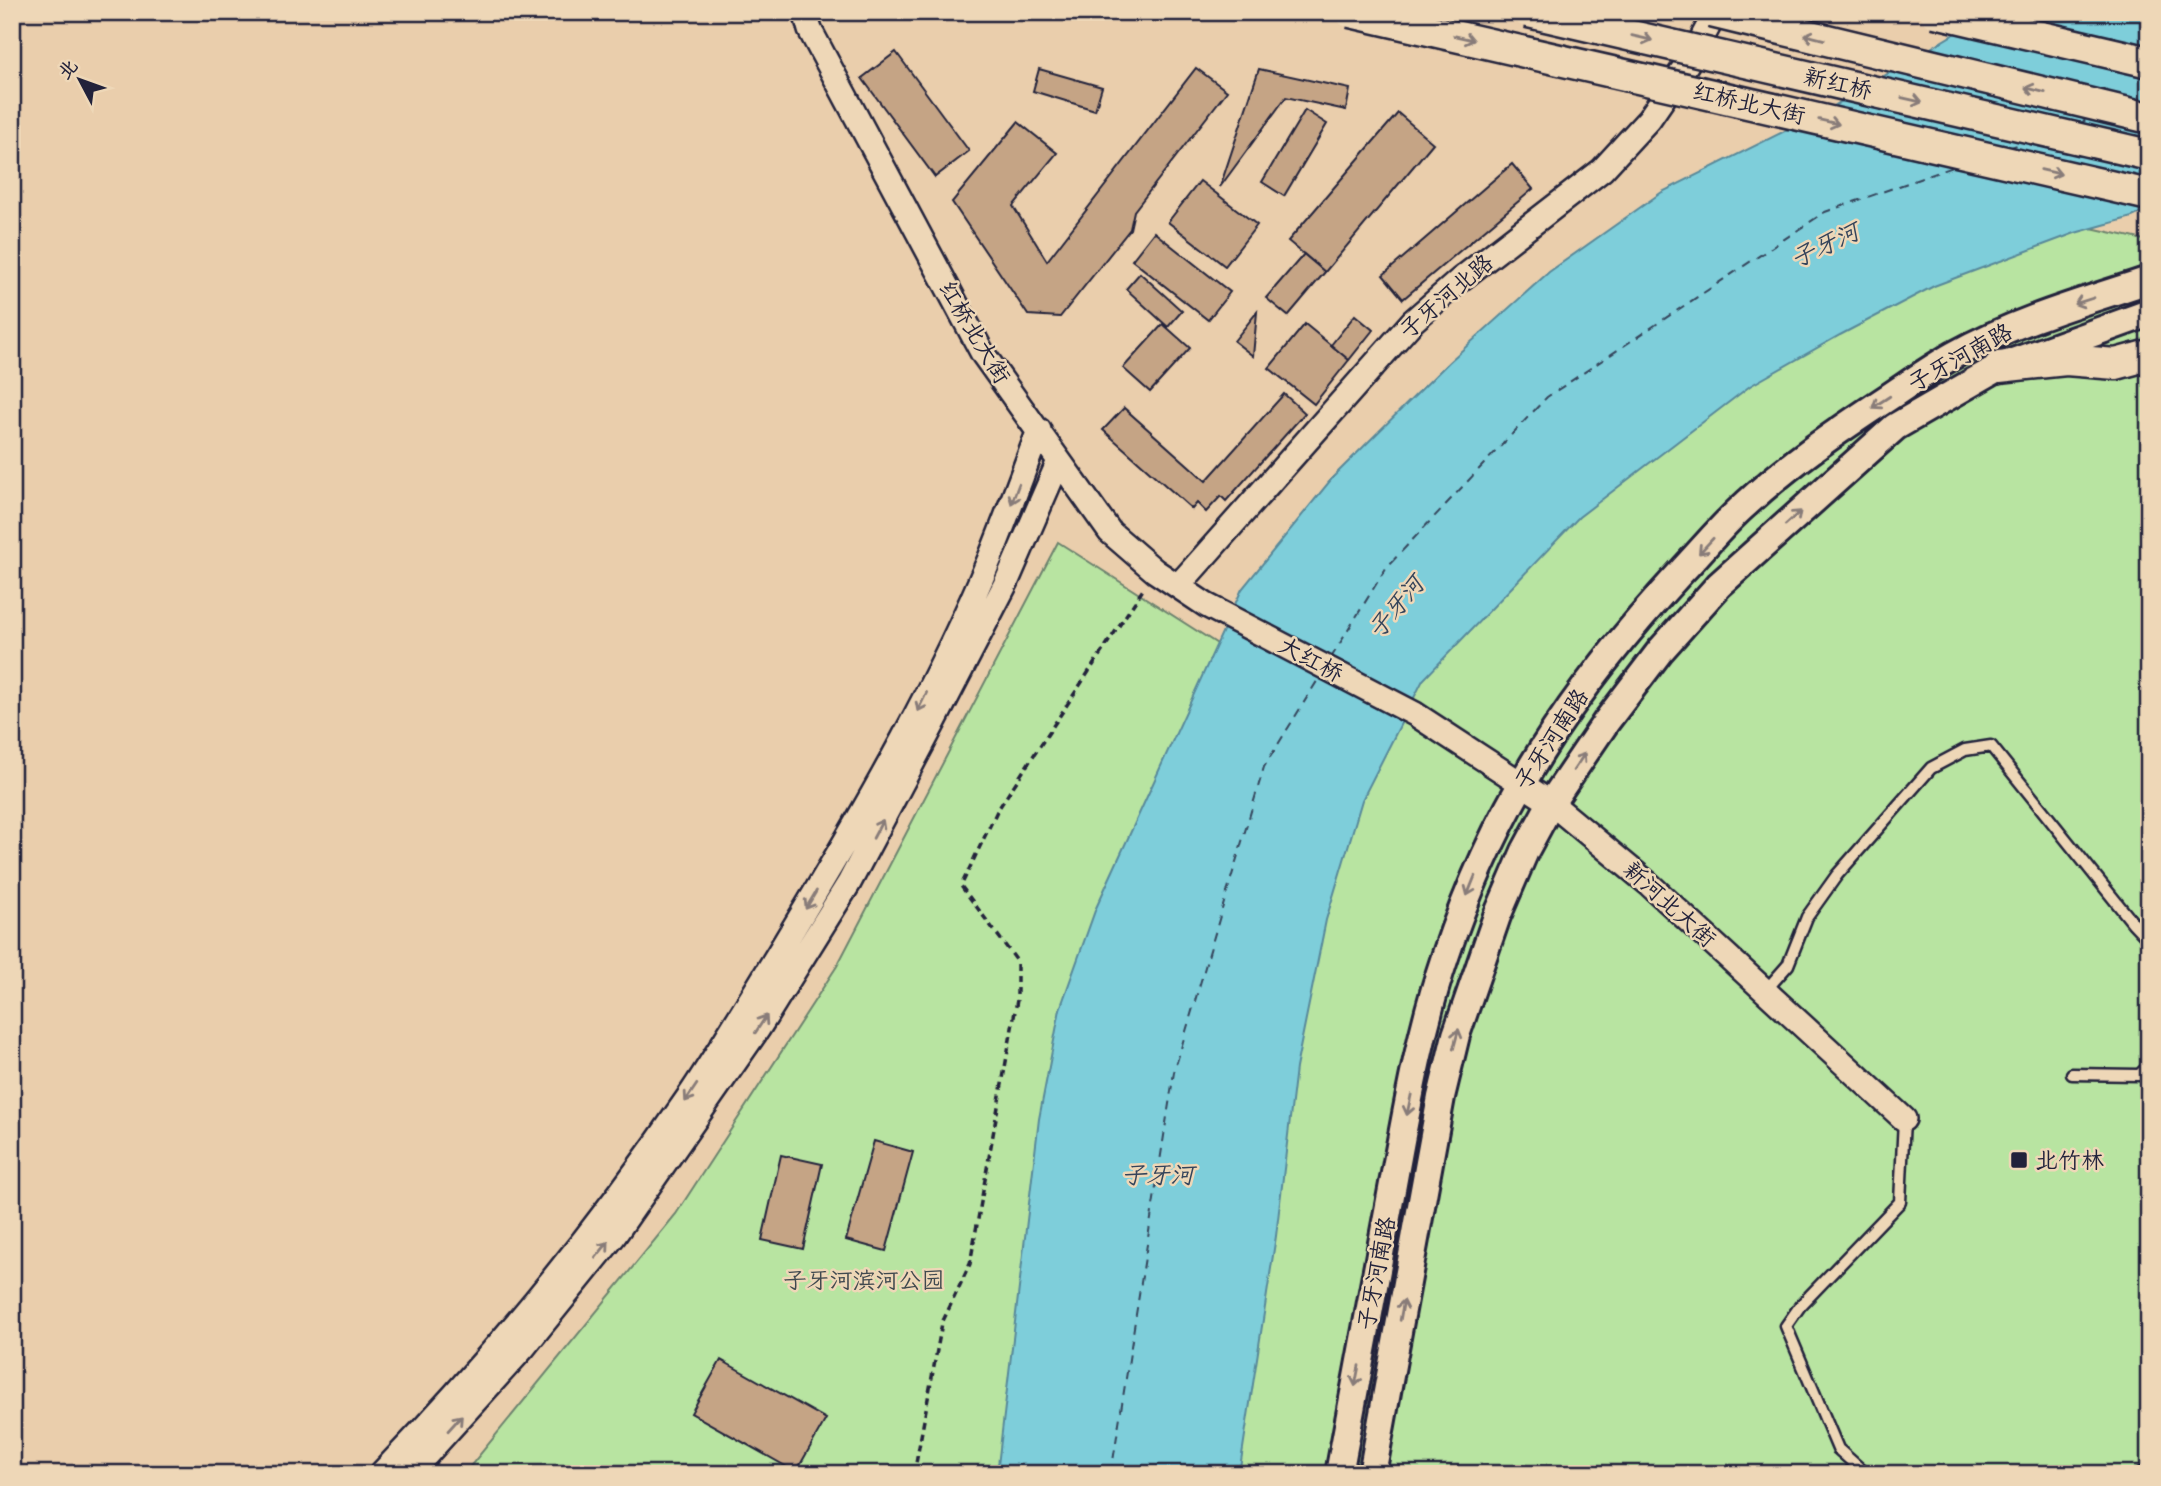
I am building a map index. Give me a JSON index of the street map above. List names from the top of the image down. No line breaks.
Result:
{"streets":{"main road":["新红桥","红桥北大街","子牙河南路"],"street":["子牙河北路","大红桥","新河北大街"]},"crossings":[["新红桥","子牙河北路"],["红桥北大街","子牙河北路"],["红桥北大街","大红桥"],["子牙河南路","新河北大街"],["大红桥","新河北大街"]],"one_way":["红桥北大街"],"water":["子牙河"],"parks":["子牙河滨河公园"],"places":{"transit":["北竹林"]},"north":"top left"}
